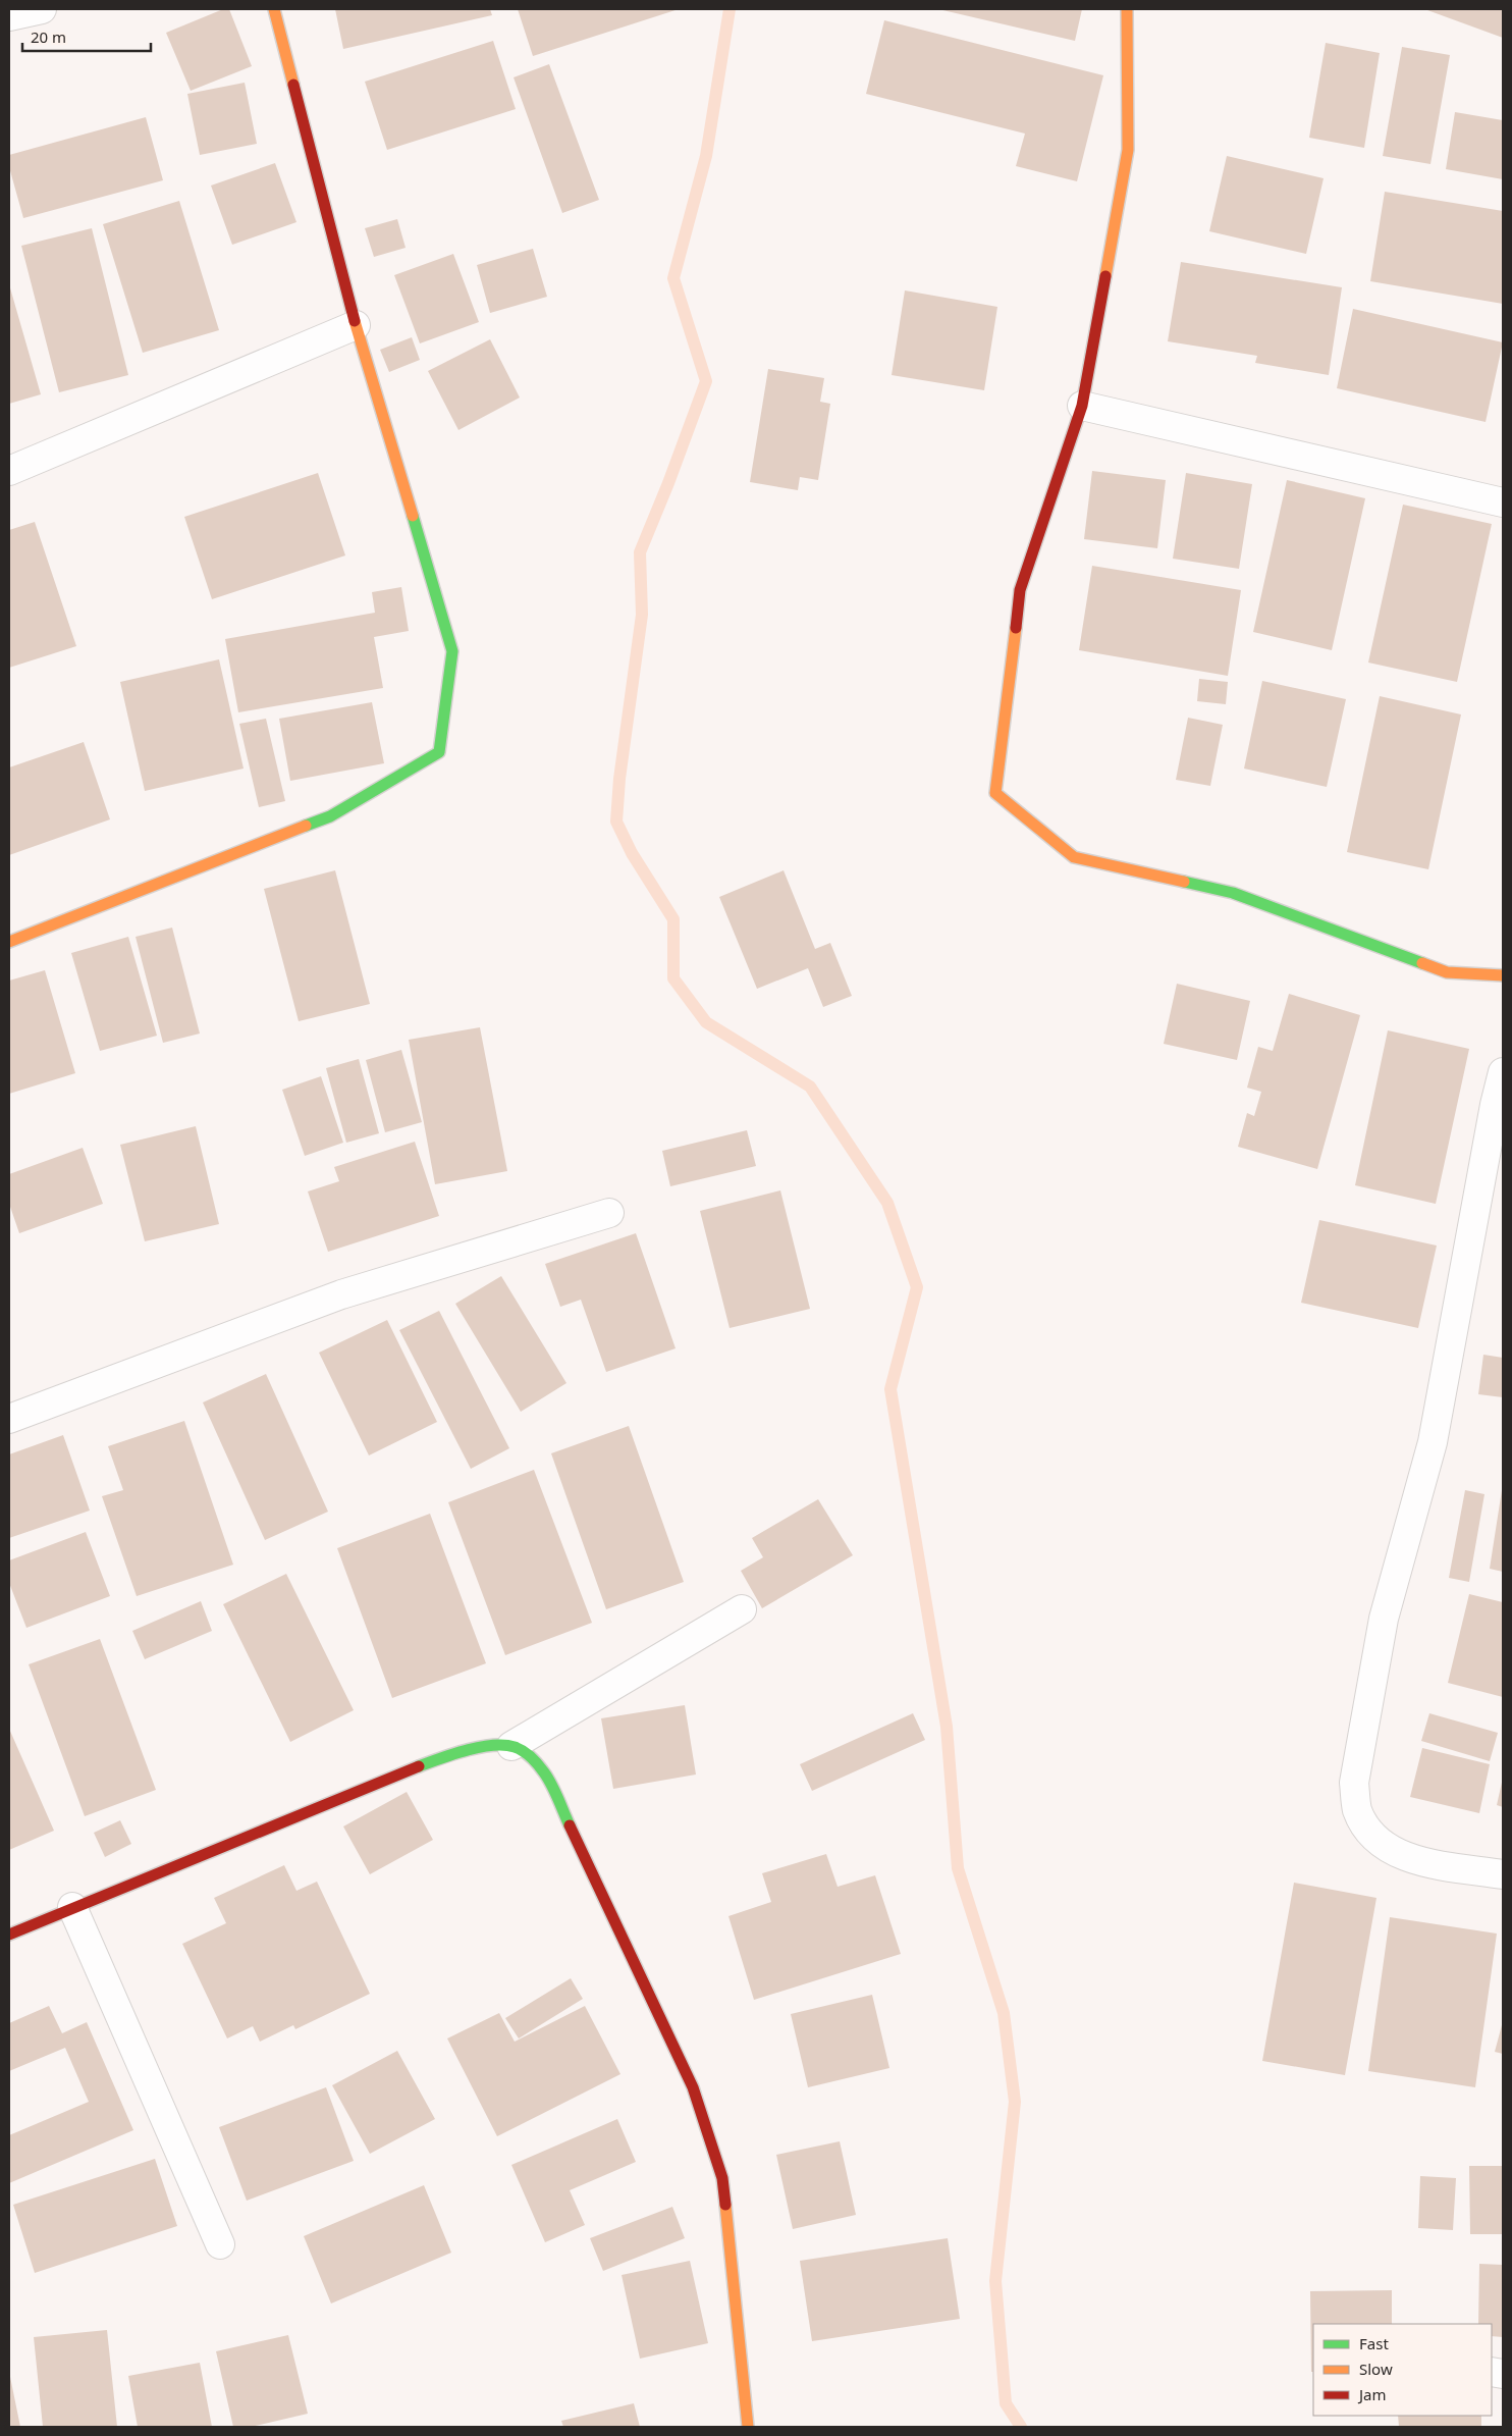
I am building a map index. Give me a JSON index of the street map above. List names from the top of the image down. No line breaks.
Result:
{"legend":["Fast","Slow","Jam"],"scale_bar":"20 m"}
